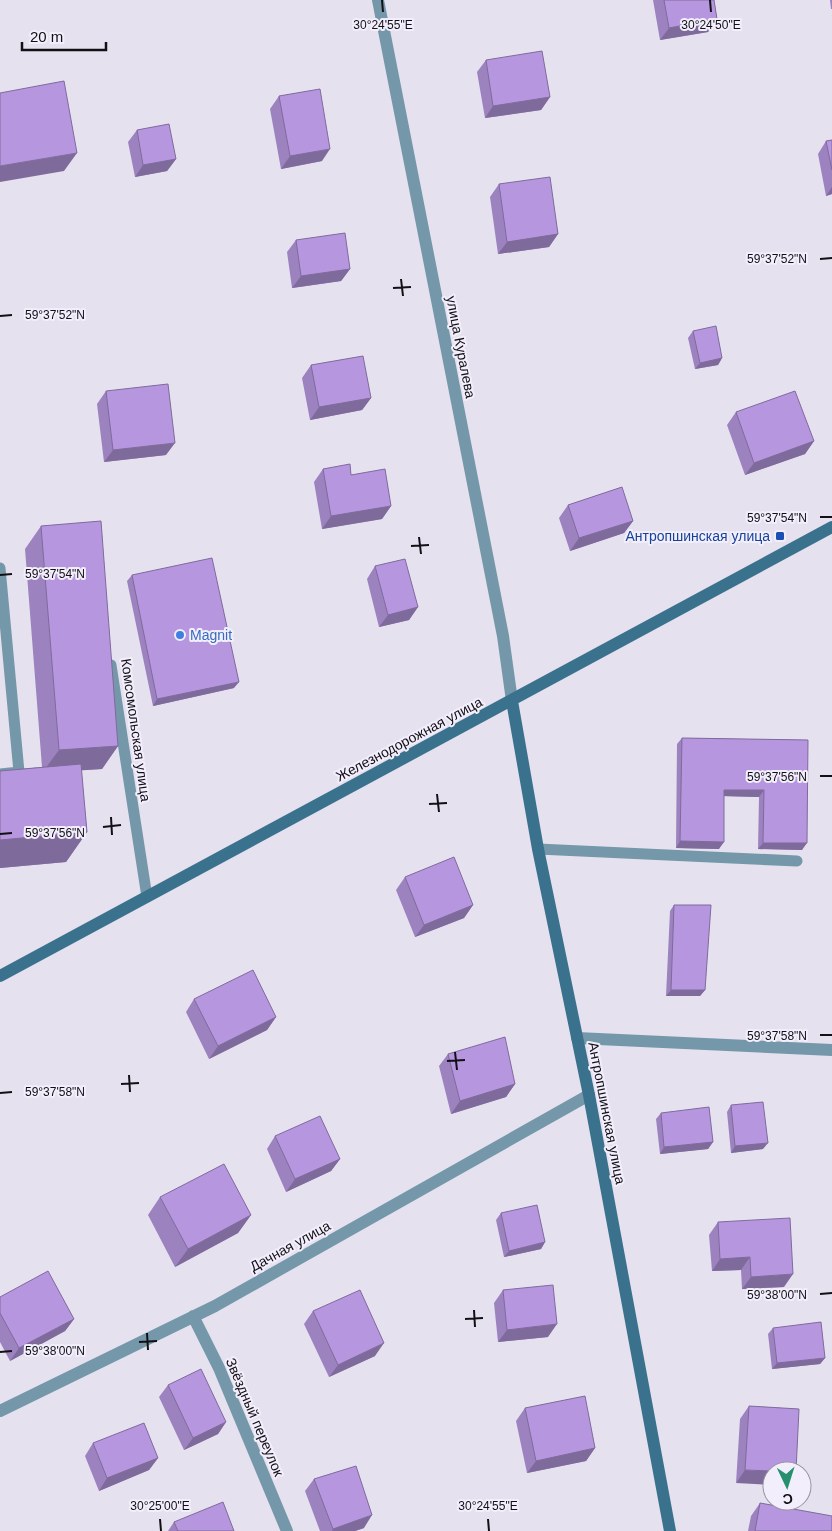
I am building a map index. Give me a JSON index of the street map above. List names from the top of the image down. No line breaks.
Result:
{"streets":{"street":["улица Куралева","Железнодорожная улица","Антропшинская улица","Дачная улица","Звёздный переулок"],"lane":["Комсомольская улица"]},"crossings":[["улица Куралева","Железнодорожная улица"],["улица Куралева","Антропшинская улица"],["Комсомольская улица","Железнодорожная улица"],["Железнодорожная улица","Антропшинская улица"],["Антропшинская улица","Дачная улица"],["Дачная улица","Звёздный переулок"]],"places":{"transit":["Антропшинская улица"],"other":["Magnit"]},"scale_bar":"20 m","north":"bottom","coordinates":["30°24'55\"E","30°24'50\"E","59°37'52\"N","59°37'54\"N","59°37'56\"N","59°37'58\"N","59°38'00\"N","30°25'00\"E"]}
